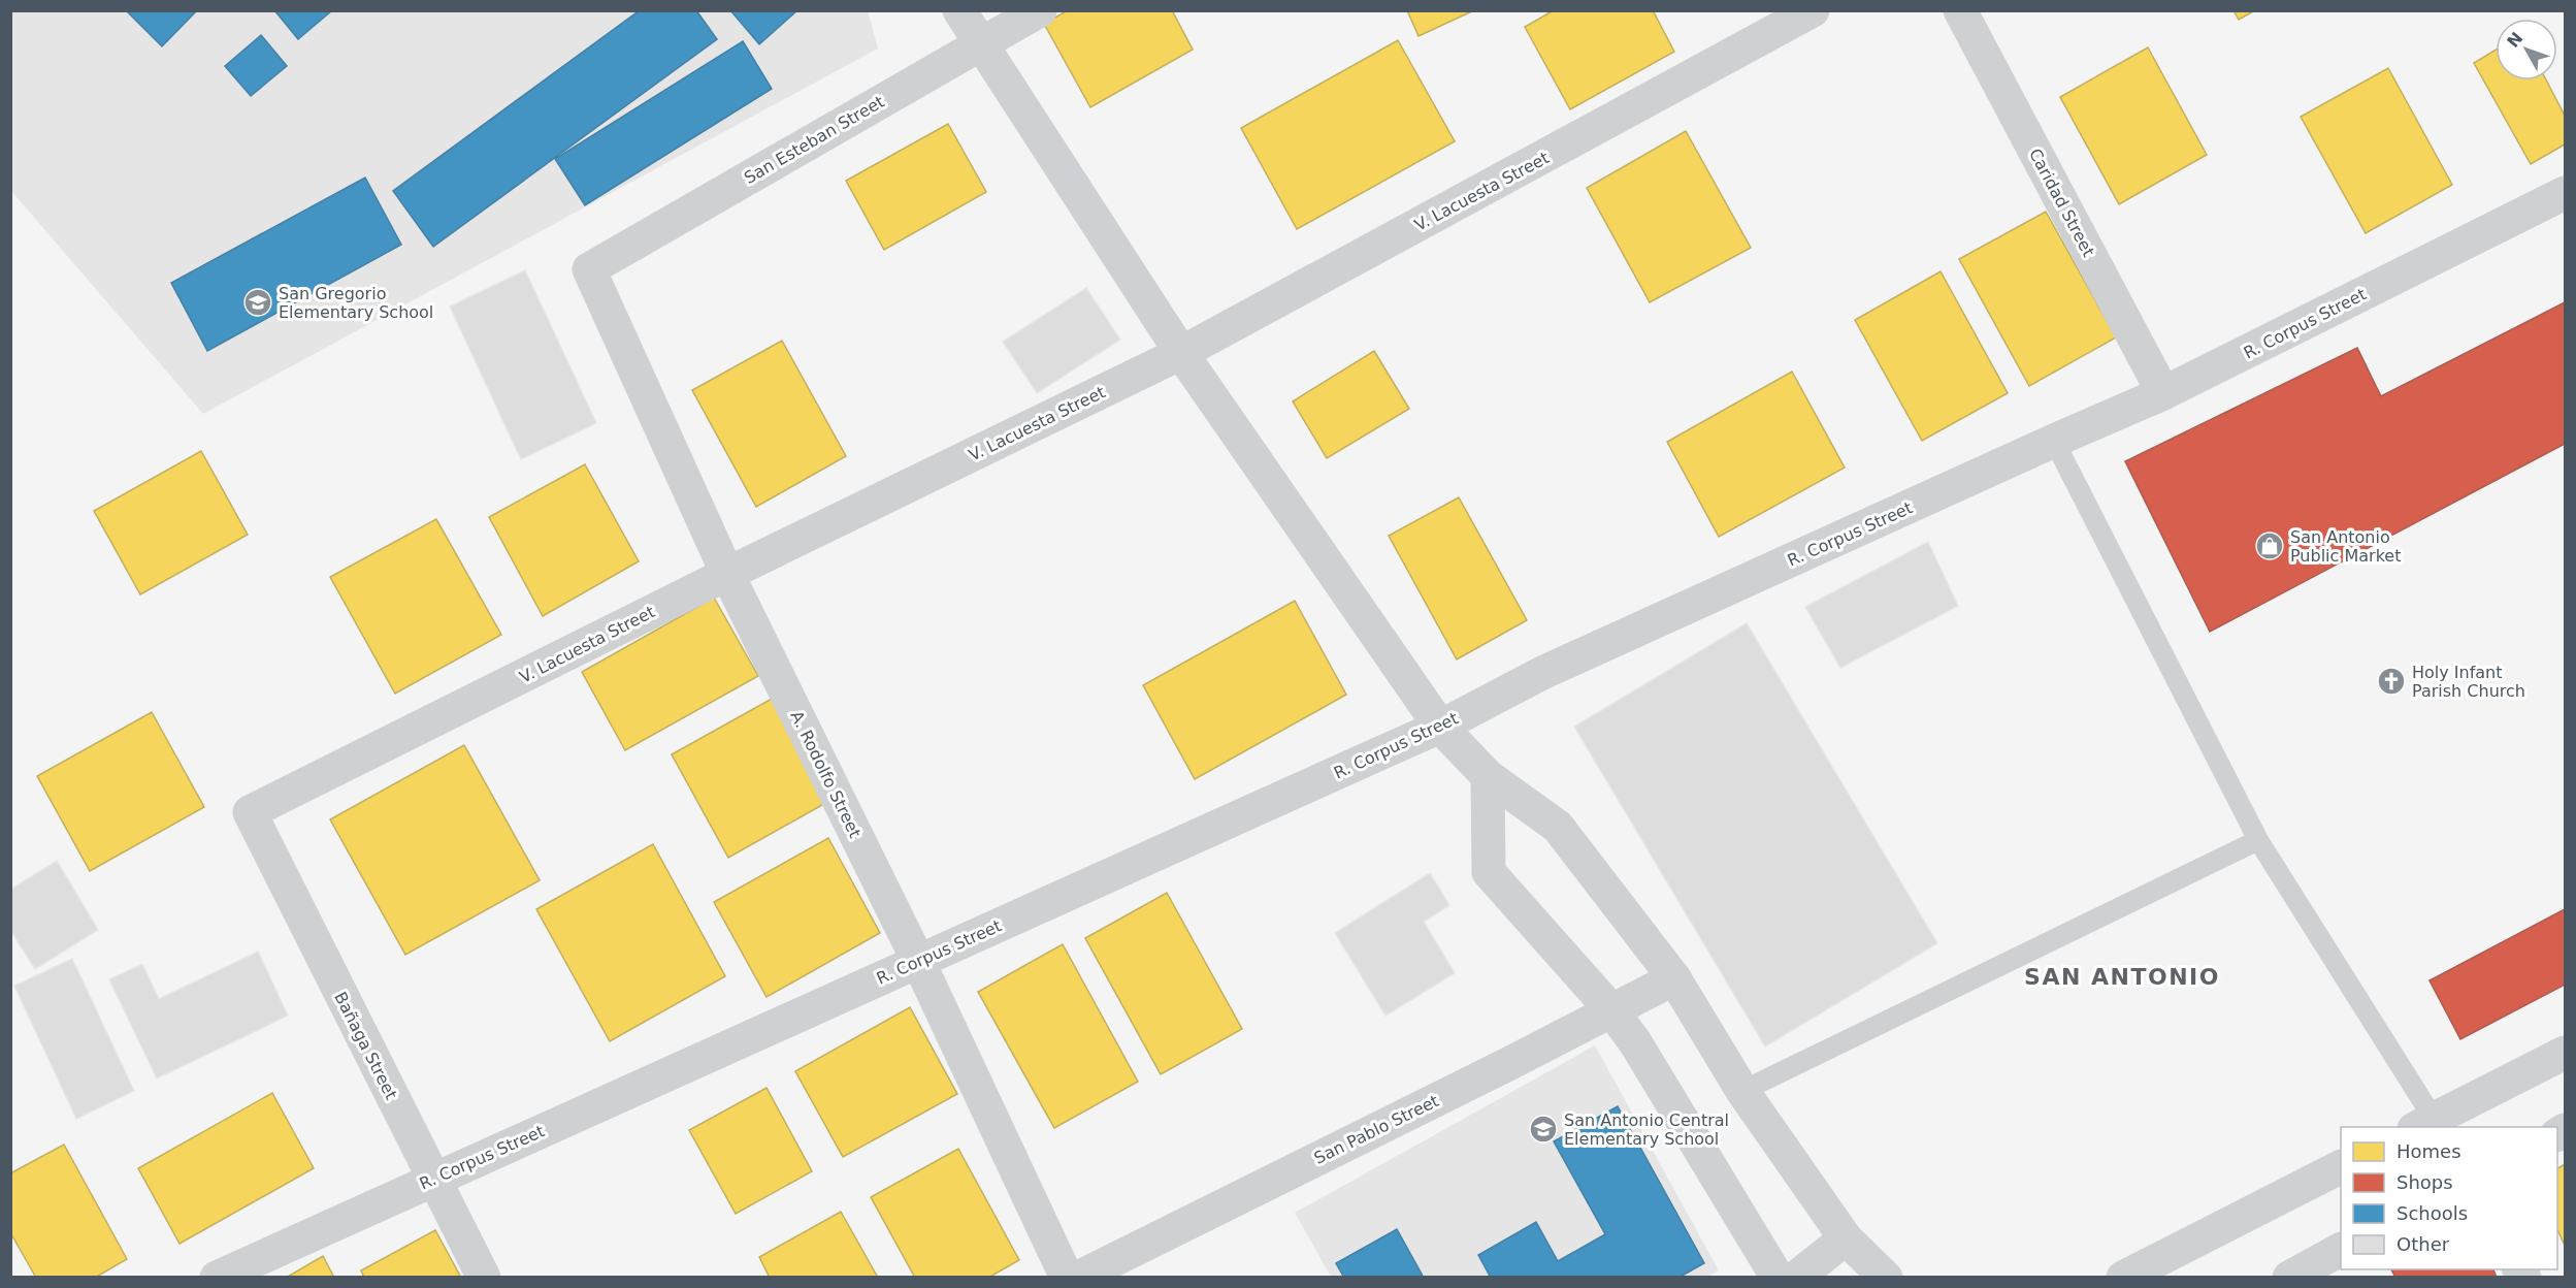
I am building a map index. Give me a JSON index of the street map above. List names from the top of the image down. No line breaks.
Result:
{"streets":{"street":["San Esteban Street","V. Lacuesta Street","Caridad Street","R. Corpus Street","A. Rodolfo Street","Bañaga Street","San Pablo Street"]},"crossings":[["San Esteban Street","A. Rodolfo Street"],["V. Lacuesta Street","A. Rodolfo Street"],["V. Lacuesta Street","Bañaga Street"],["Caridad Street","R. Corpus Street"],["R. Corpus Street","A. Rodolfo Street"],["R. Corpus Street","Bañaga Street"]],"districts":["SAN ANTONIO"],"places":{"school or university":["San Gregorio Elementary School","San Antonio Central Elementary School"],"shop":["San Antonio Public Market"],"church":["Holy Infant Parish Church"]},"legend":["Homes","Shops","Schools","Other"],"north":"top left"}
